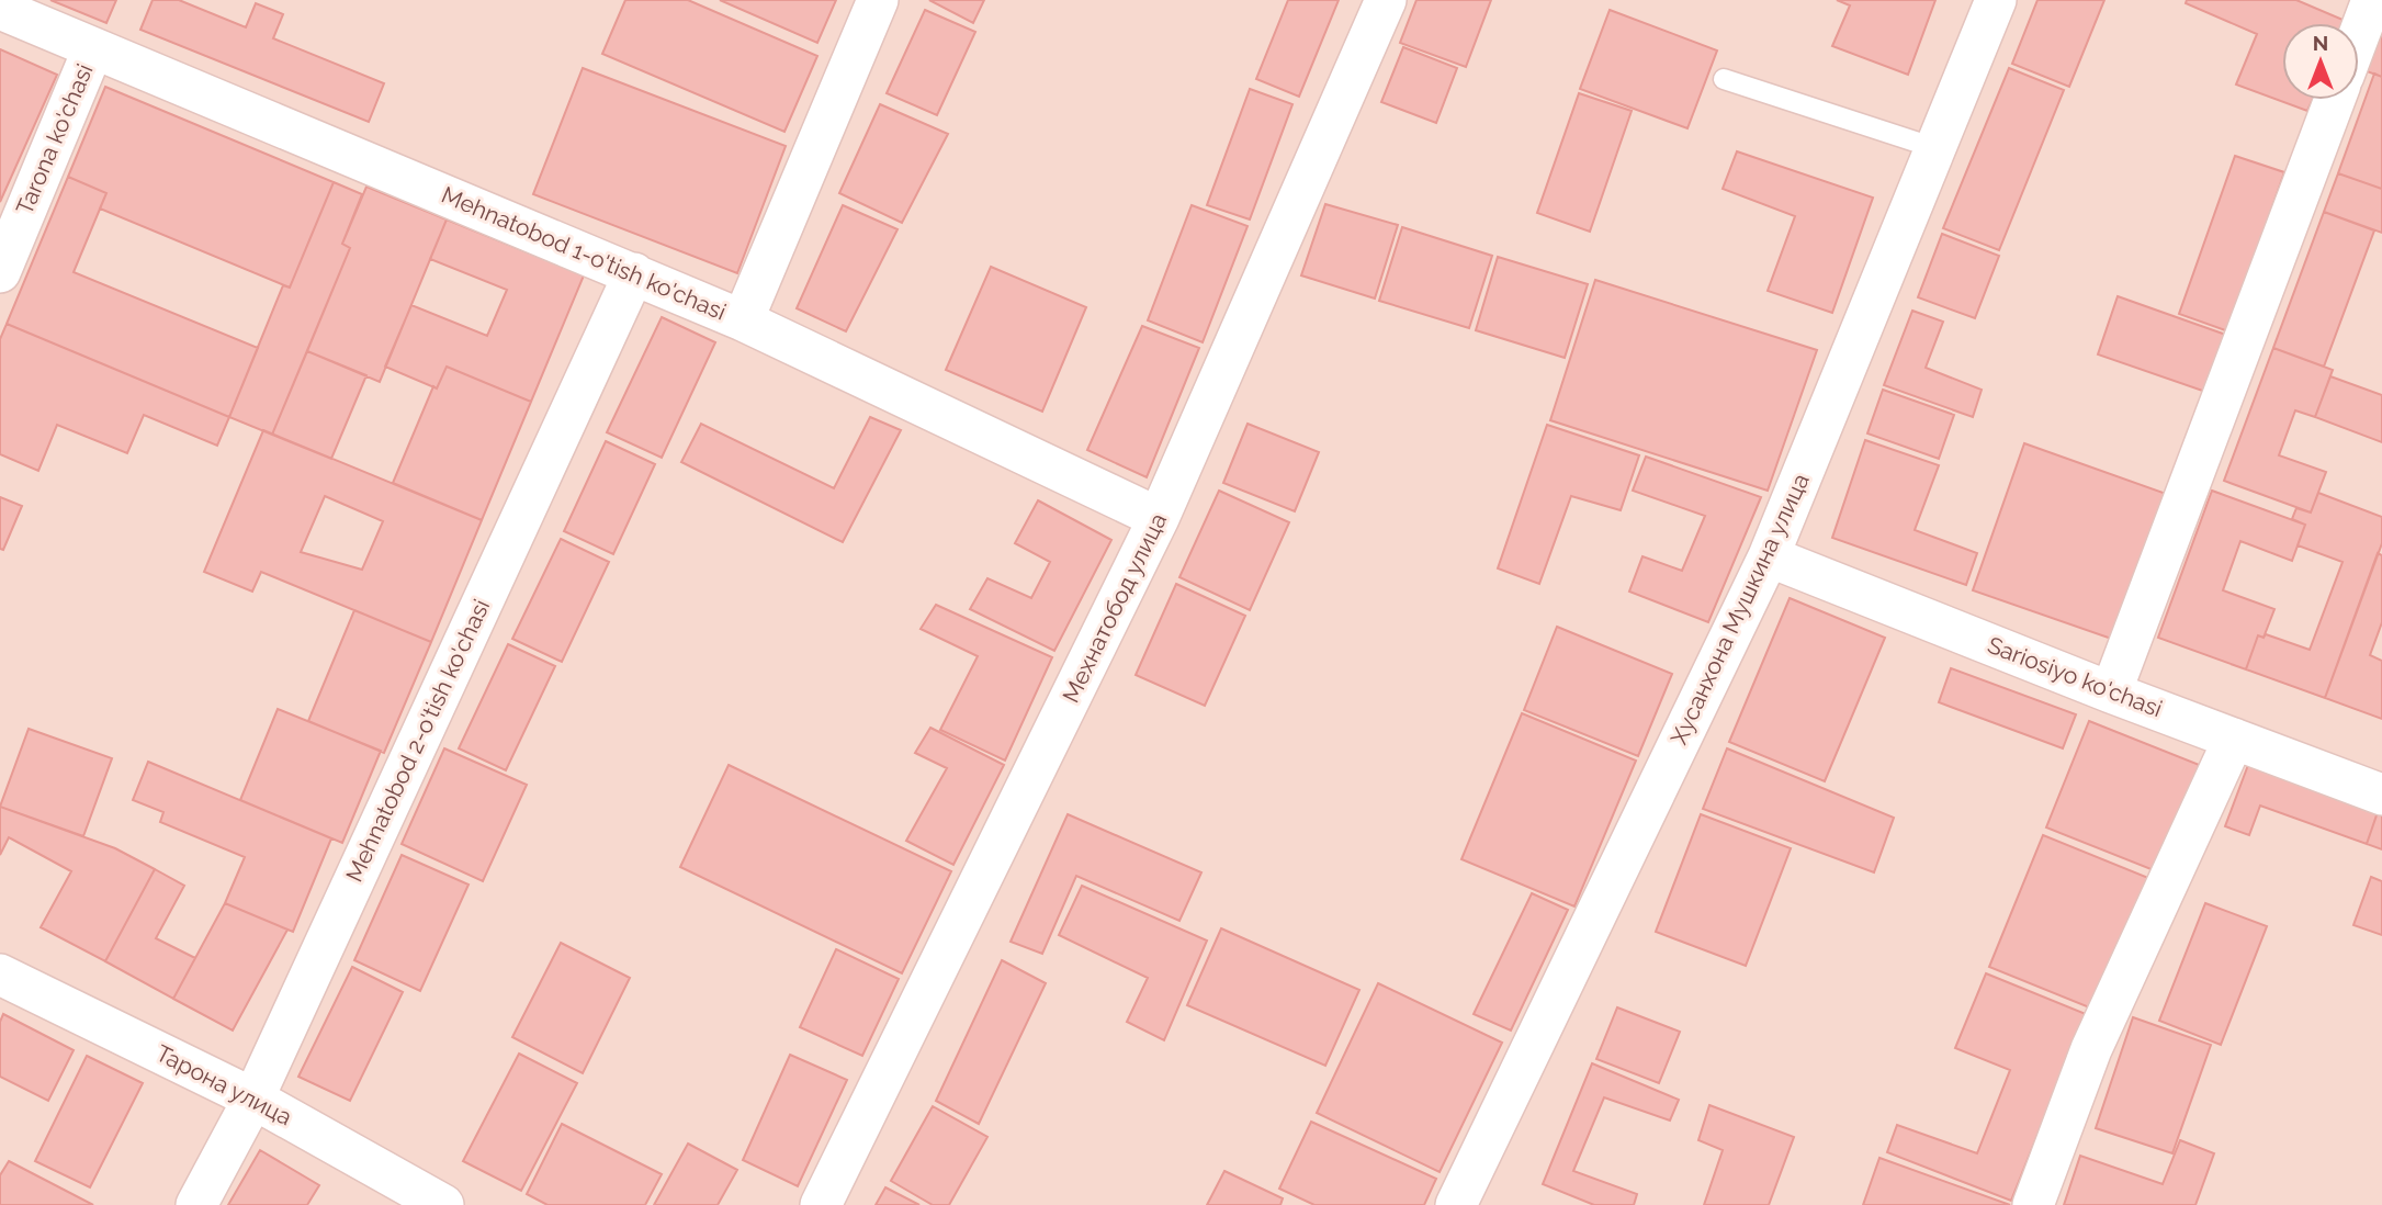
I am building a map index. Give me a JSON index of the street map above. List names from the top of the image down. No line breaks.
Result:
{"streets":{"street":["Tarona ko'chasi","Mehnatobod 1-o'tish ko'chasi","Мехнатобод улица","Хусанхона Мушкина улица","Sariosiyo ko'chasi","Mehnatobod 2-o'tish ko'chasi","Тарона улица"]},"crossings":[["Tarona ko'chasi","Mehnatobod 1-o'tish ko'chasi"],["Mehnatobod 1-o'tish ko'chasi","Мехнатобод улица"],["Mehnatobod 1-o'tish ko'chasi","Mehnatobod 2-o'tish ko'chasi"],["Хусанхона Мушкина улица","Sariosiyo ko'chasi"],["Mehnatobod 2-o'tish ko'chasi","Тарона улица"]],"north":"top"}
